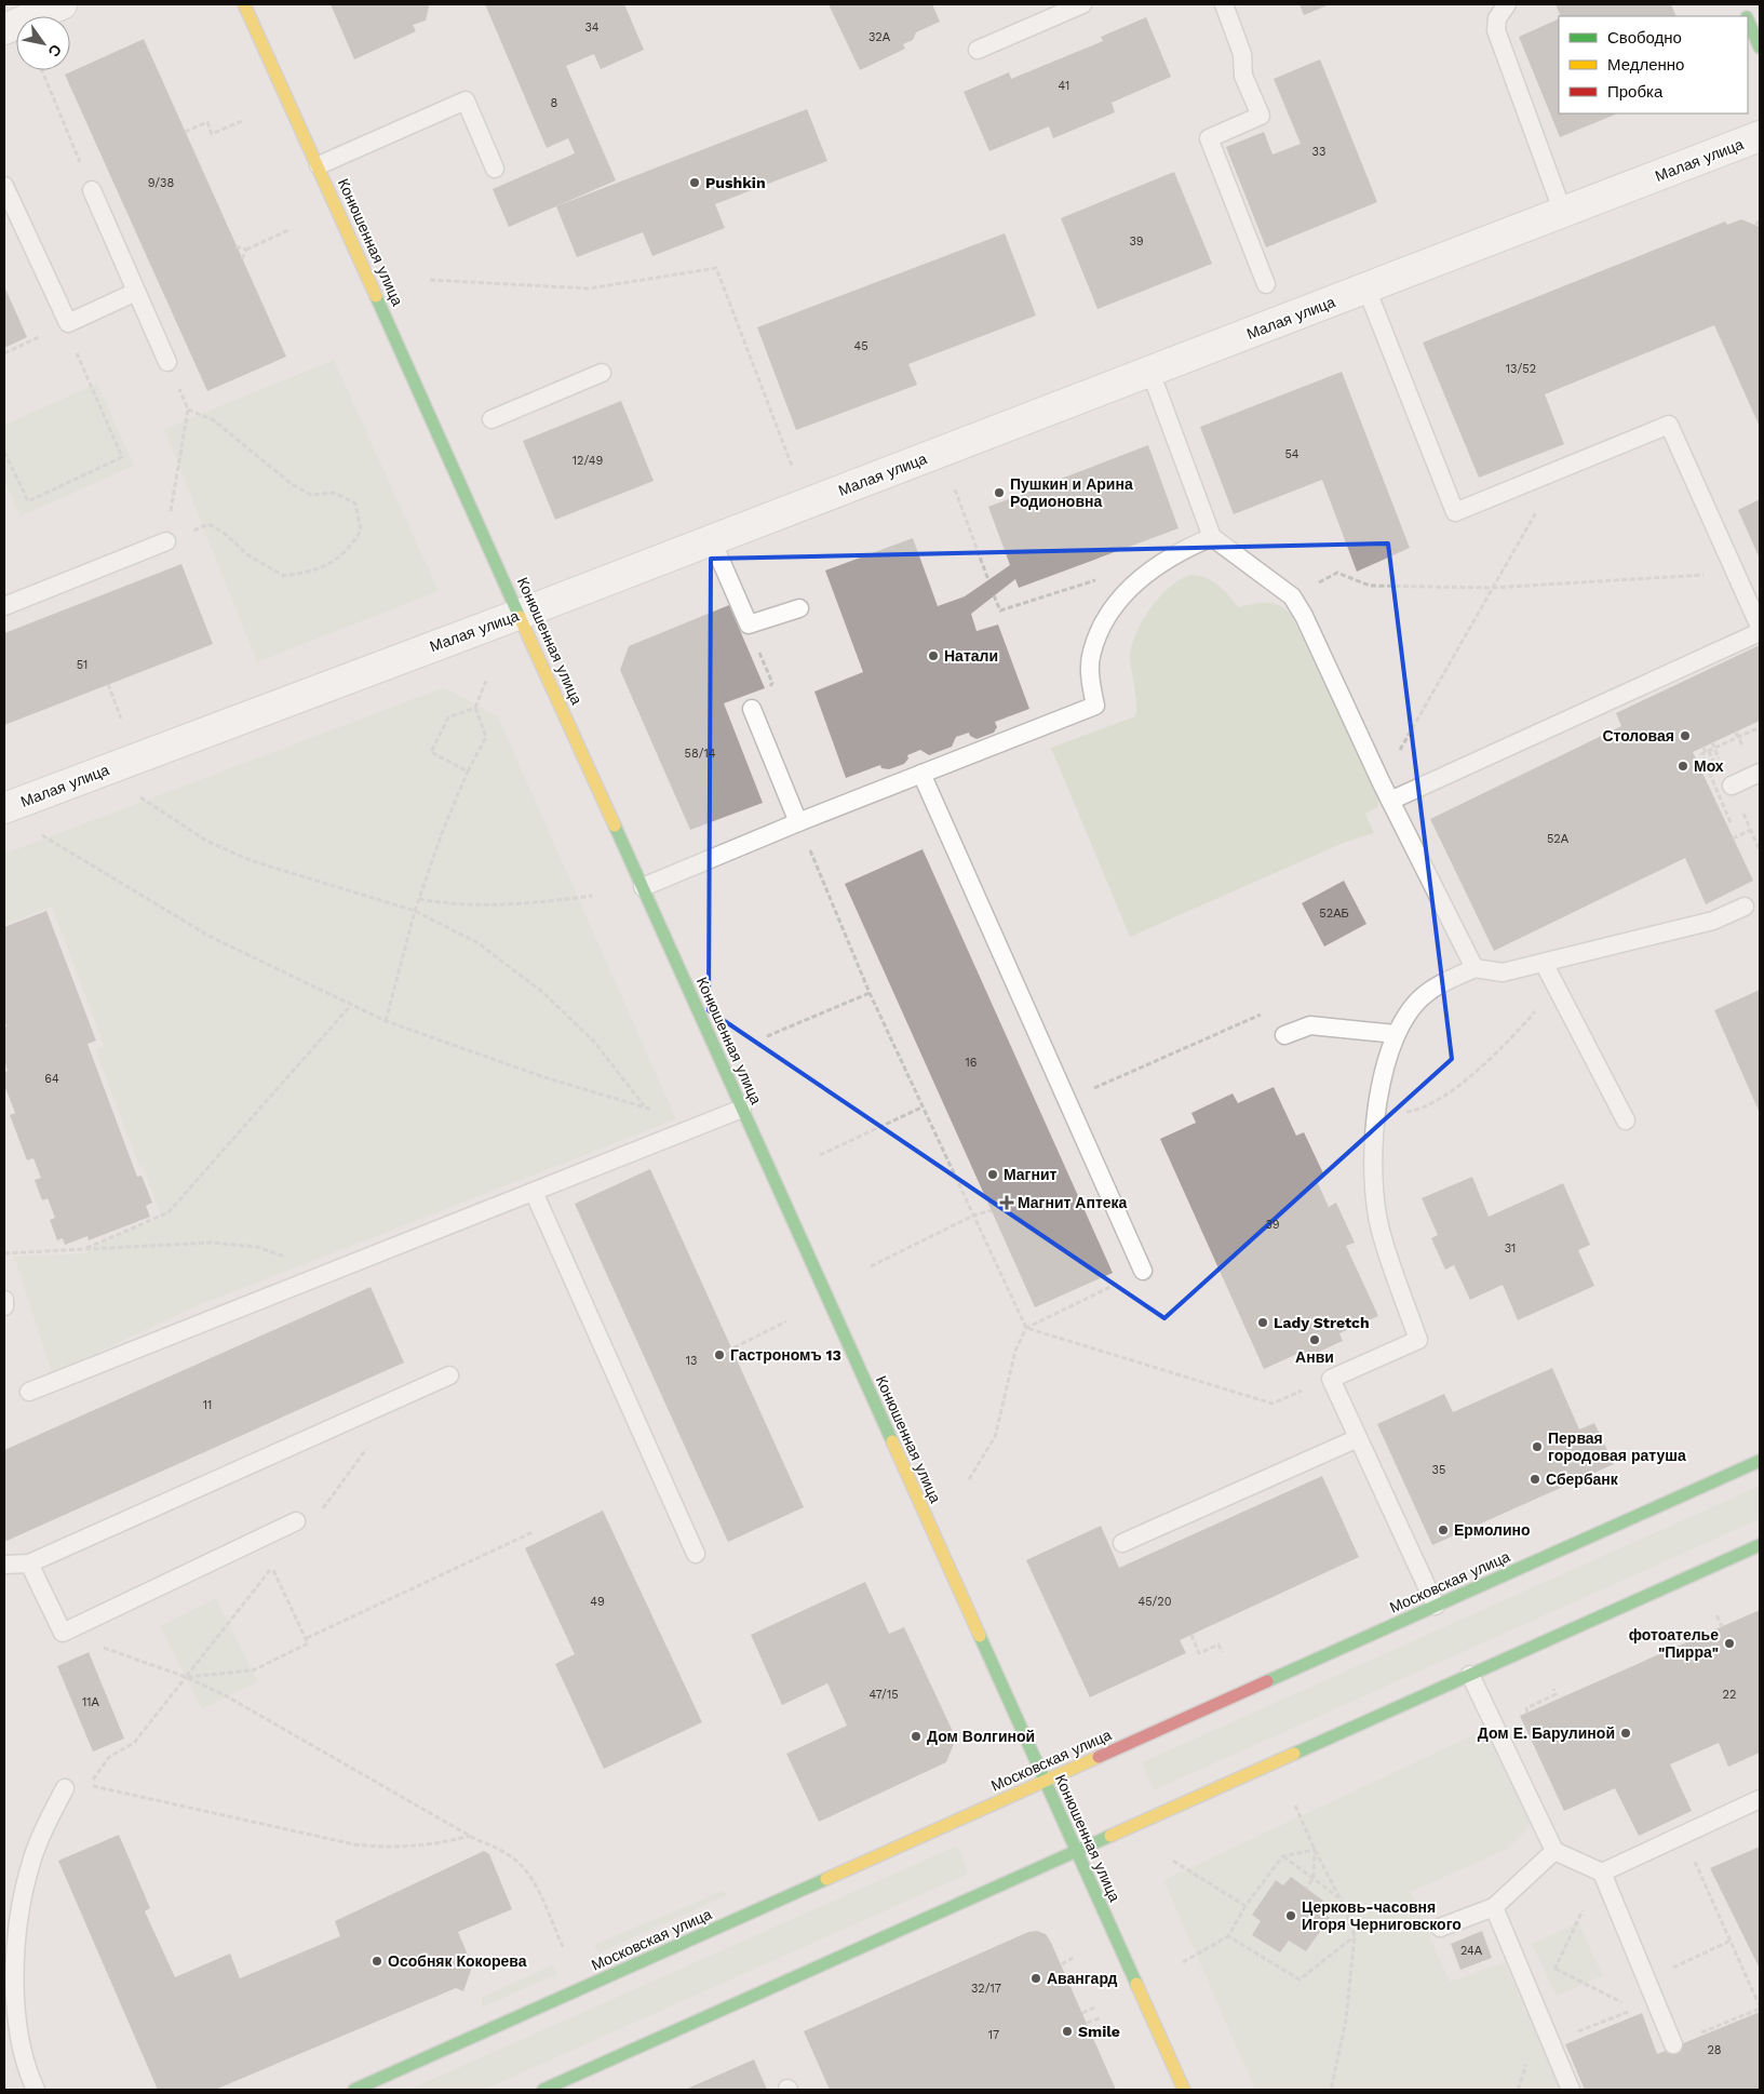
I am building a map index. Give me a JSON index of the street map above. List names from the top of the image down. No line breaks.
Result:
{"streets":{"main road":["Конюшенная улица","Московская улица"],"street":["Малая улица"]},"crossings":[["Малая улица","Конюшенная улица"],["Конюшенная улица","Московская улица"]],"places":{"other":["Pushkin","Пушкин и Арина Родионовна","Натали","Столовая","Мох","Магнит","Lady Stretch","Анви","Гастрономъ 13","Первая городовая ратуша","Сбербанк","Ермолино","фотоателье \"Пирра\"","Дом Е. Барулиной","Дом Волгиной","Церковь-часовня Игоря Черниговского","Особняк Кокорева","Авангард","Smile"],"health":["Магнит Аптека"]},"house_numbers":["34","32А","41","8","33","9/38","39","45","13/52","54","12/49","51","58/14","52А","52АБ","16","64","39","31","13","11","35","49","45/20","47/15","22","11А","24А","32/17","17","28"],"legend":["Свободно","Медленно","Пробка"],"north":"bottom right"}
